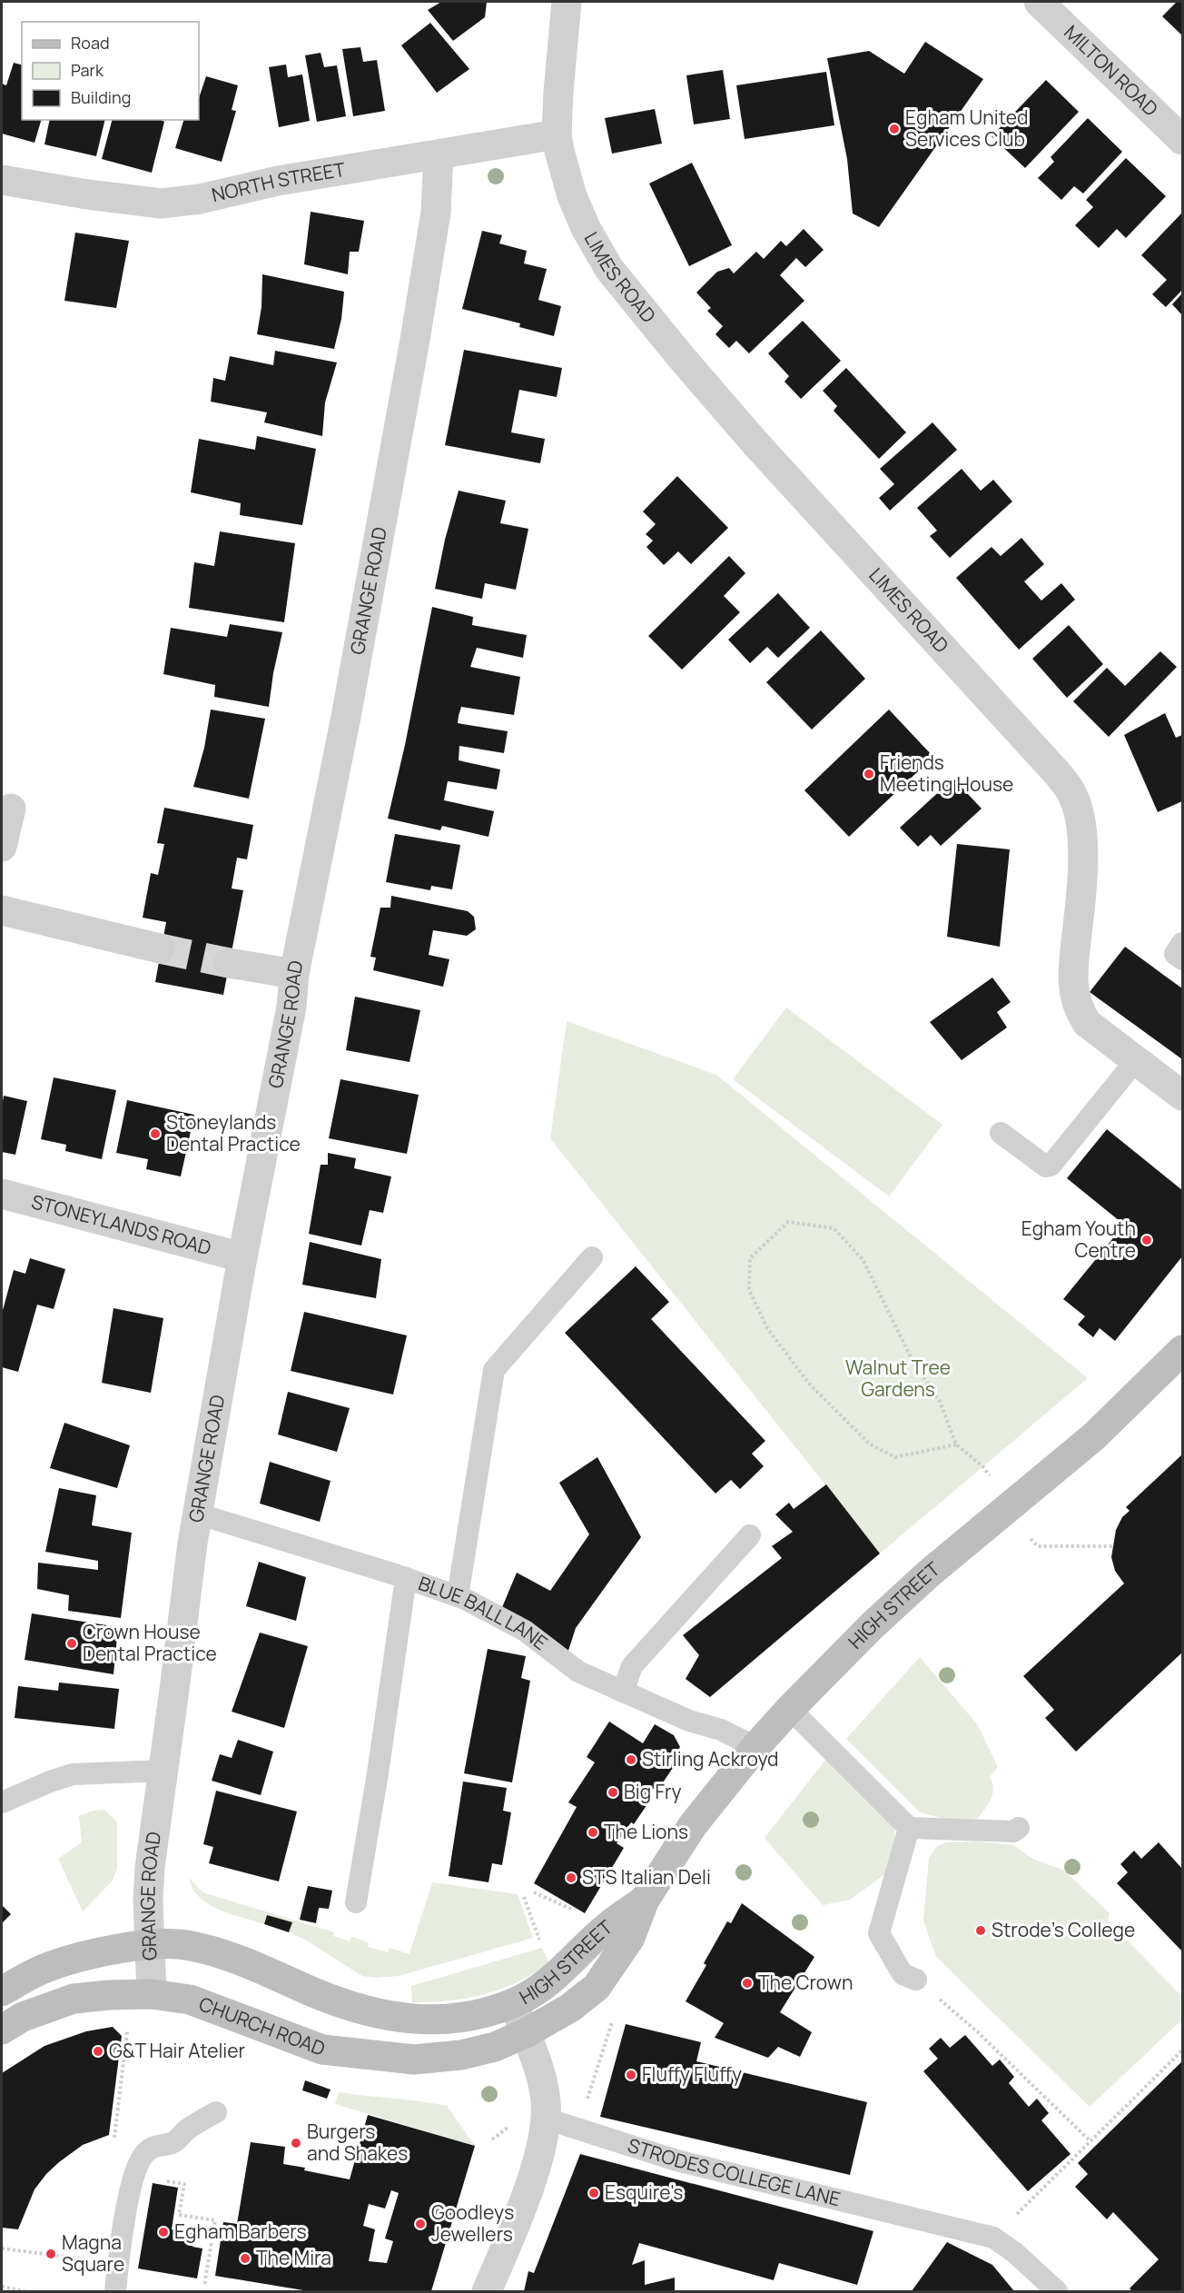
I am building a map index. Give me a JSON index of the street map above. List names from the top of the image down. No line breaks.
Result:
{"streets":{"main road":["HIGH STREET","CHURCH ROAD"],"street":["MILTON ROAD","NORTH STREET","LIMES ROAD","GRANGE ROAD","STONEYLANDS ROAD"],"lane":["BLUE BALL LANE","STRODES COLLEGE LANE"]},"crossings":[["NORTH STREET","LIMES ROAD"],["NORTH STREET","GRANGE ROAD"],["GRANGE ROAD","STONEYLANDS ROAD"],["GRANGE ROAD","BLUE BALL LANE"],["GRANGE ROAD","CHURCH ROAD"],["HIGH STREET","BLUE BALL LANE"],["HIGH STREET","CHURCH ROAD"],["HIGH STREET","STRODES COLLEGE LANE"]],"parks":["Walnut Tree Gardens"],"places":["Egham United Services Club","Friends Meeting House","Stoneylands Dental Practice","Egham Youth Centre","Crown House Dental Practice","Stirling Ackroyd","Big Fry","The Lions","STS Italian Deli","Strode's College","The Crown","G&T Hair Atelier","Fluffy Fluffy","Burgers and Shakes","Esquire's","Goodleys Jewellers","Egham Barbers","Magna Square","The Mira"],"legend":["Road","Park","Building"]}
